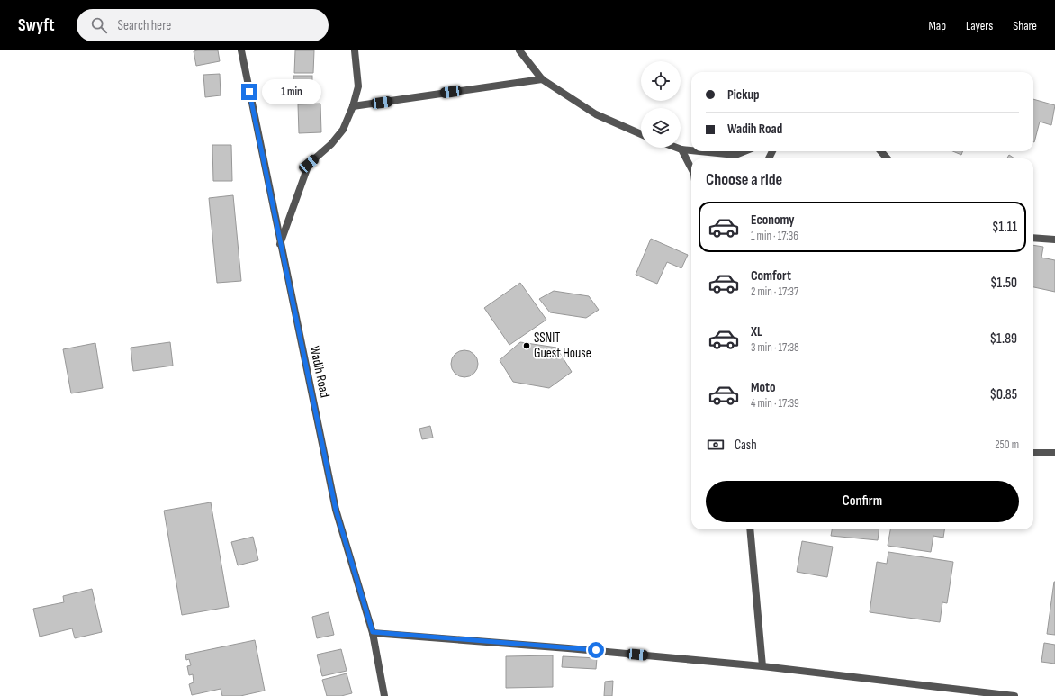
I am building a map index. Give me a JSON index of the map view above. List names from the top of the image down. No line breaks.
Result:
{"streets":{"street":["Wadih Road"]},"places":["SSNIT Guest House"],"page":{"header":"Swyft","search":"Search here","nav":["Map","Layers","Share"],"banner":["Pickup","Wadih Road"],"bubble":"1 min","heading":"Choose a ride","list":[{"name":"Economy","note":"1 min · 17:36","value":"$1.11"},{"name":"Comfort","note":"2 min · 17:37","value":"$1.50"},{"name":"XL","note":"3 min · 17:38","value":"$1.89"},{"name":"Moto","note":"4 min · 17:39","value":"$0.85"}],"pay":["Cash","250 m"],"buttons":"Confirm"}}
